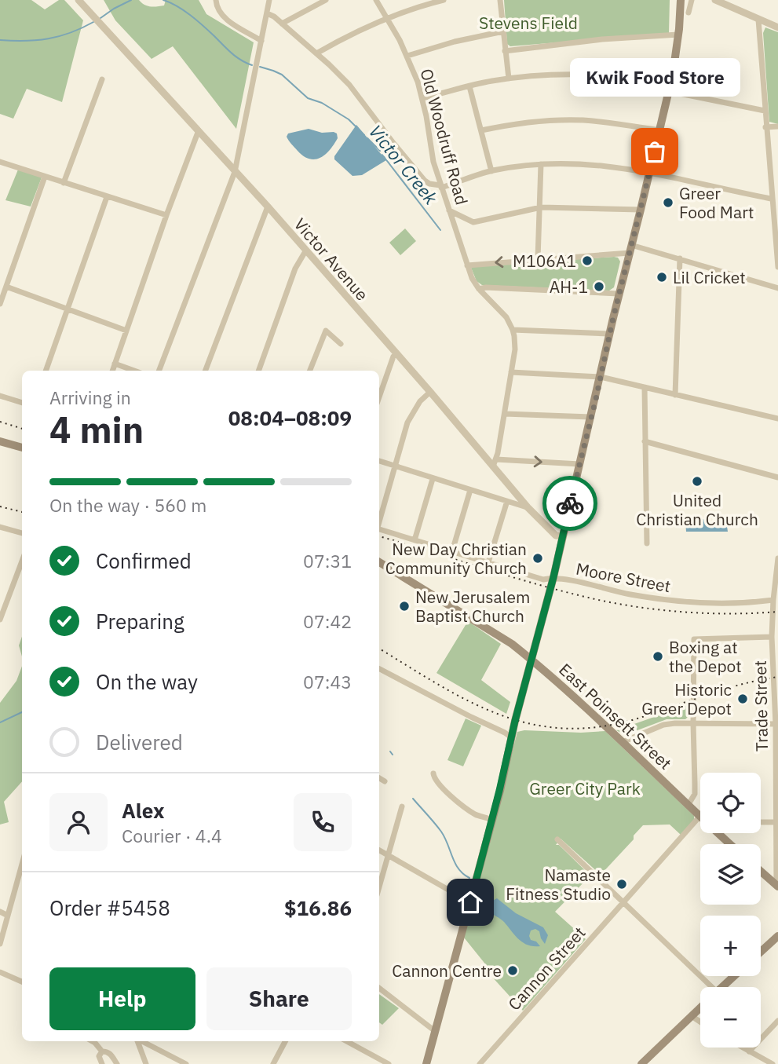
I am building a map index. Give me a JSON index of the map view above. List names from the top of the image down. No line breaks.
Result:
{"streets":{"main road":["East Poinsett Street"],"street":["Old Woodruff Road","Victor Avenue","Moore Street","Trade Street","Cannon Street"]},"crossings":[["Moore Street","Trade Street"],["East Poinsett Street","Cannon Street"]],"water":["Victor Creek"],"parks":["Stevens Field","Greer City Park"],"places":["Kwik Food Store","Greer Food Mart","M106A1","Lil Cricket","AH-1","United Christian Church","New Day Christian Community Church","New Jerusalem Baptist Church","Boxing at the Depot","Historic Greer Depot","Namaste Fitness Studio","Cannon Centre"],"page":{"bubble":"Kwik Food Store","heading":["4 min","Arriving in","08:04–08:09"],"panel":["Alex","Courier · 4.4","Order #5458","$16.86"],"bar":"On the way · 560 m","list":[["Confirmed","07:31"],["Preparing","07:42"],["On the way","07:43"],"Delivered"],"map_buttons":["+","−"],"buttons":["Help","Share"]}}
